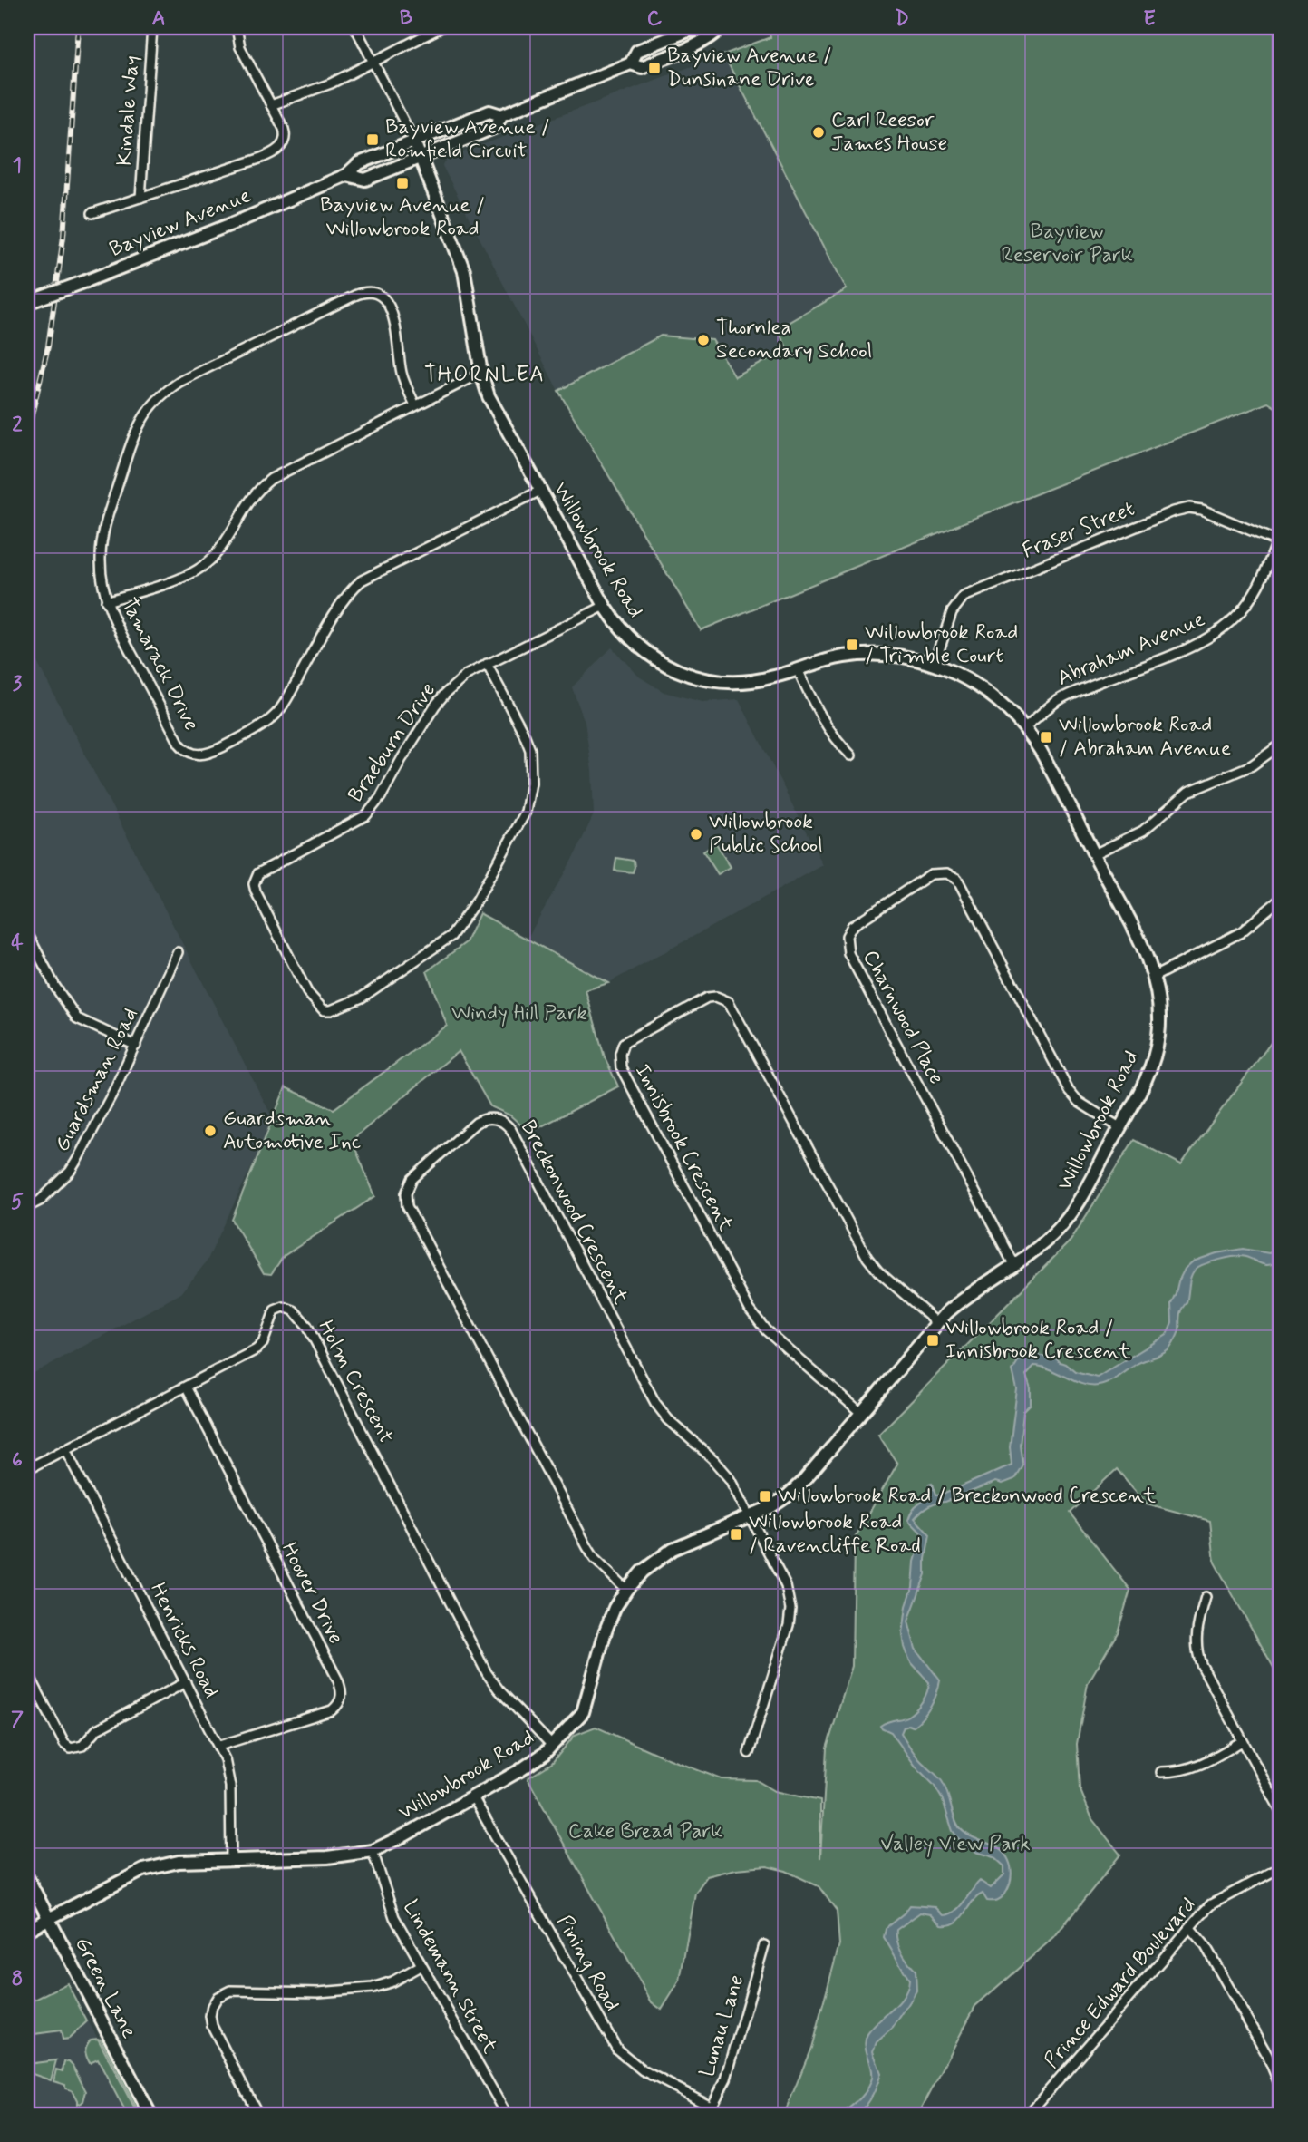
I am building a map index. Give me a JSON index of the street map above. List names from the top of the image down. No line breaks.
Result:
{"streets":{"street":["Kindale Way","Bayview Avenue","Fraser Street","Willowbrook Road","Abraham Avenue","Tamarack Drive","Braeburn Drive","Charnwood Place","Guardsman Road","Innisbrook Crescent","Breckonwood Crescent","Holm Crescent","Hoover Drive","Henricks Road","Pining Road","Lindemann Street","Prince Edward Boulevard","Green Lane","Lunau Lane"]},"crossings":[["Bayview Avenue","Willowbrook Road"],["Fraser Street","Willowbrook Road"],["Fraser Street","Abraham Avenue"],["Willowbrook Road","Abraham Avenue"],["Willowbrook Road","Tamarack Drive"],["Willowbrook Road","Braeburn Drive"],["Willowbrook Road","Charnwood Place"],["Willowbrook Road","Innisbrook Crescent"],["Willowbrook Road","Breckonwood Crescent"],["Willowbrook Road","Holm Crescent"],["Willowbrook Road","Henricks Road"],["Willowbrook Road","Pining Road"],["Willowbrook Road","Lindemann Street"],["Willowbrook Road","Green Lane"],["Holm Crescent","Hoover Drive"],["Holm Crescent","Henricks Road"],["Hoover Drive","Henricks Road"],["Pining Road","Lunau Lane"]],"districts":["THORNLEA"],"parks":["Bayview Reservoir Park","Windy Hill Park","Cake Bread Park","Valley View Park"],"places":{"transit":["Bayview Avenue / Dunsinane Drive","Bayview Avenue / Romfield Circuit","Bayview Avenue / Willowbrook Road","Willowbrook Road / Trimble Court","Willowbrook Road / Abraham Avenue","Willowbrook Road / Innisbrook Crescent","Willowbrook Road / Breckonwood Crescent","Willowbrook Road / Ravencliffe Road"],"other":["Carl Reesor James House","Thornlea Secondary School","Willowbrook Public School","Guardsman Automotive Inc"]},"grid":{"columns":["A","B","C","D","E"],"rows":["1","2","3","4","5","6","7","8"]}}
